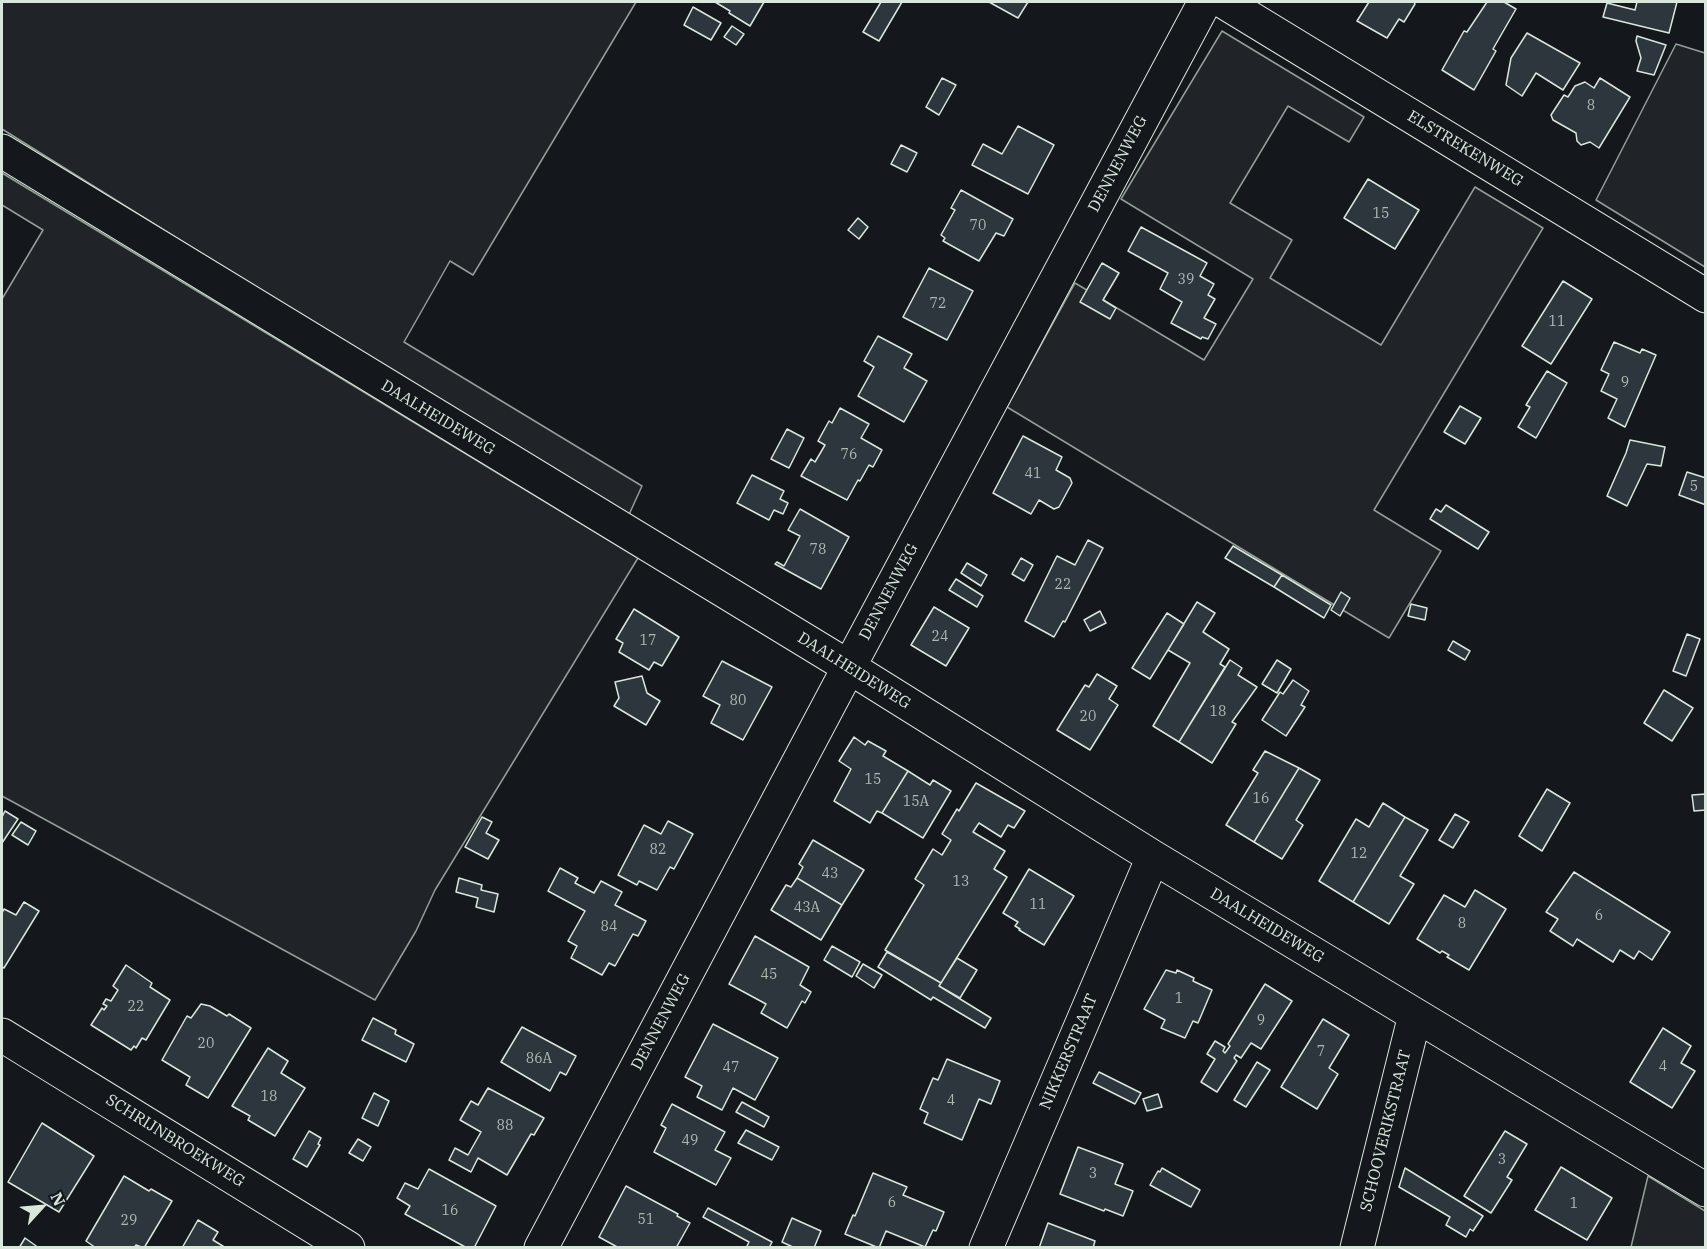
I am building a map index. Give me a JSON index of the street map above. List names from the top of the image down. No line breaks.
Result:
{"streets":{"street":["ELSTREKENWEG","DENNENWEG","DAALHEIDEWEG","NIKKERSTRAAT","SCHOOVERIKSTRAAT","SCHRIJNBROEKWEG"]},"crossings":[["DENNENWEG","DAALHEIDEWEG"],["DAALHEIDEWEG","NIKKERSTRAAT"],["DAALHEIDEWEG","SCHOOVERIKSTRAAT"]],"house_numbers":["8","15","70","39","72","11","9","76","41","5","78","22","24","17","80","18","20","15","16","15A","82","12","43","13","11","43A","6","8","84","45","1","22","9","20","7","86A","4","47","18","4","88","49","3","3","6","1","16","51","29"],"north":"top right"}
